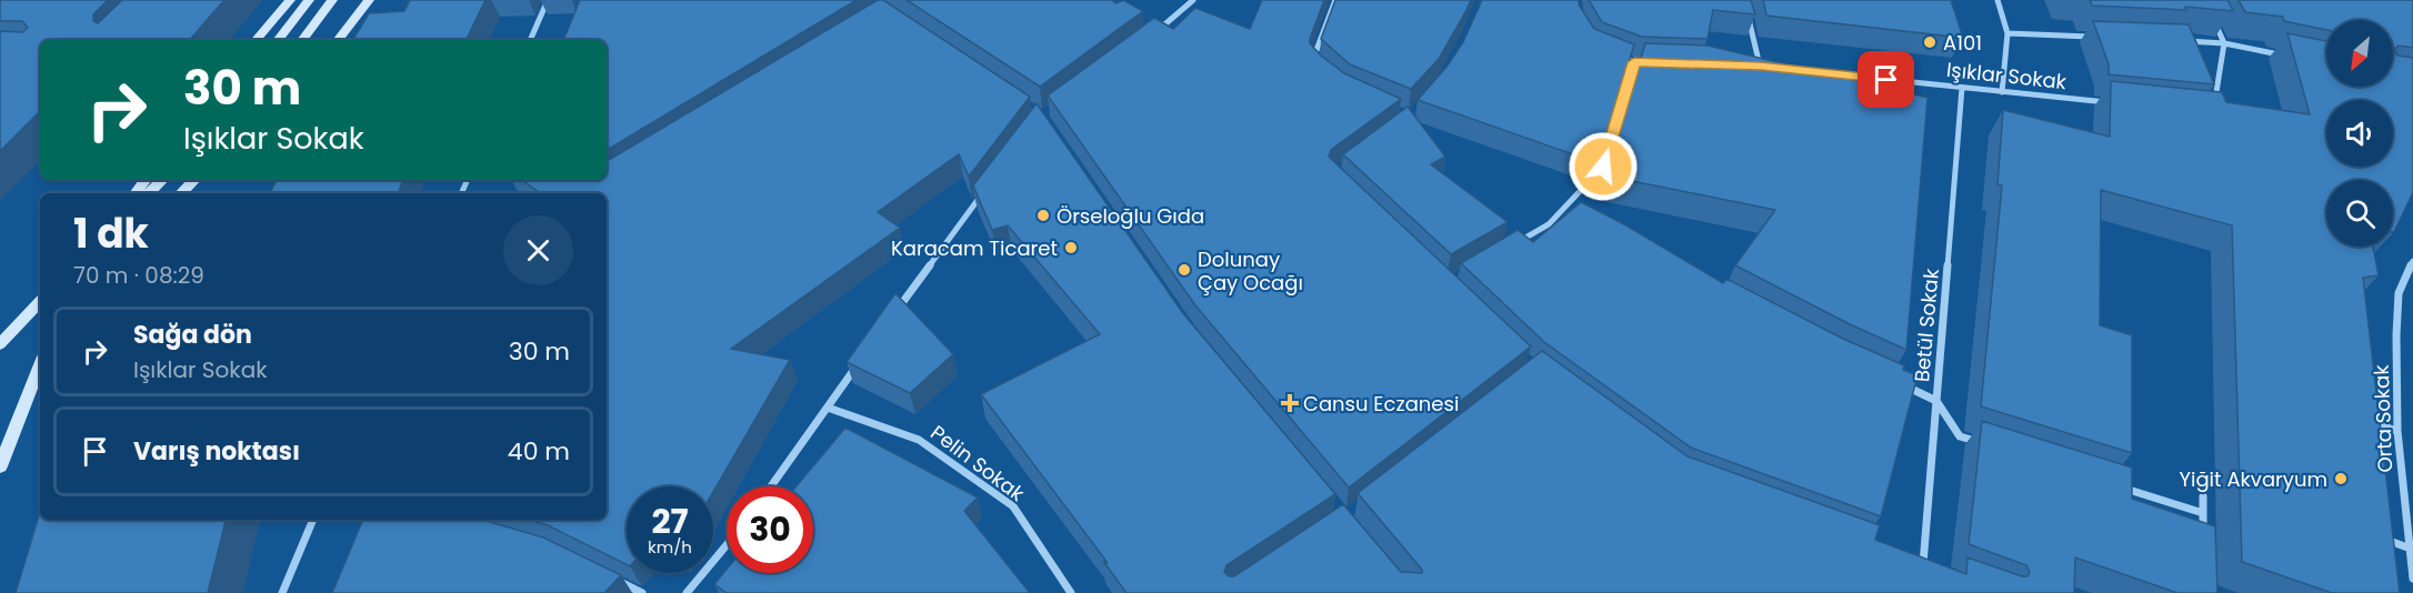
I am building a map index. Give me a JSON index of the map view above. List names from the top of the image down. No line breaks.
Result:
{"streets":{"street":["Işıklar Sokak","Betül Sokak","Orta Sokak","Pelin Sokak"]},"crossings":[["Işıklar Sokak","Betül Sokak"]],"places":{"other":["A101","Örseloğlu Gıda","Karacam Ticaret","Dolunay Çay Ocağı","Yiğit Akvaryum"],"health":["Cansu Eczanesi"]},"north":"bottom left","page":{"turn":["30 m","Işıklar Sokak"],"heading":["1 dk","70 m · 08:29"],"list":[{"name":"Sağa dön","note":"Işıklar Sokak","value":"30 m"},{"name":"Varış noktası","value":"40 m"}],"speed":"27 km/h","limit":"30"}}
